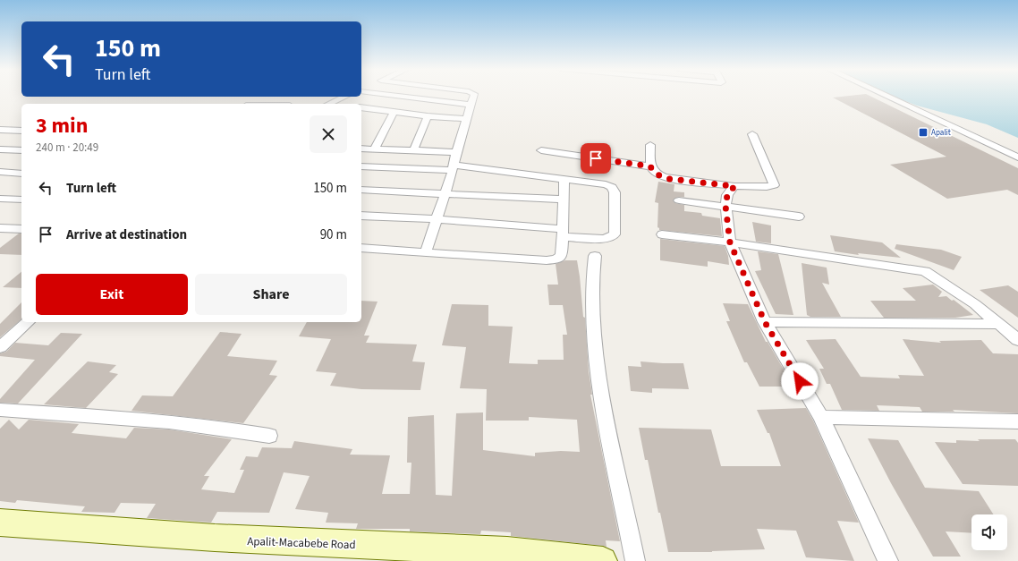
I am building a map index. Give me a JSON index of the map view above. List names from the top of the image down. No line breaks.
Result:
{"streets":{"main road":["Apalit-Macabebe Road"]},"places":{"transit":["Apalit"]},"page":{"turn":["150 m","Turn left"],"heading":["3 min","240 m · 20:49"],"list":[{"name":"Turn left","value":"150 m"},{"name":"Arrive at destination","value":"90 m"}],"buttons":["Exit","Share"]}}
